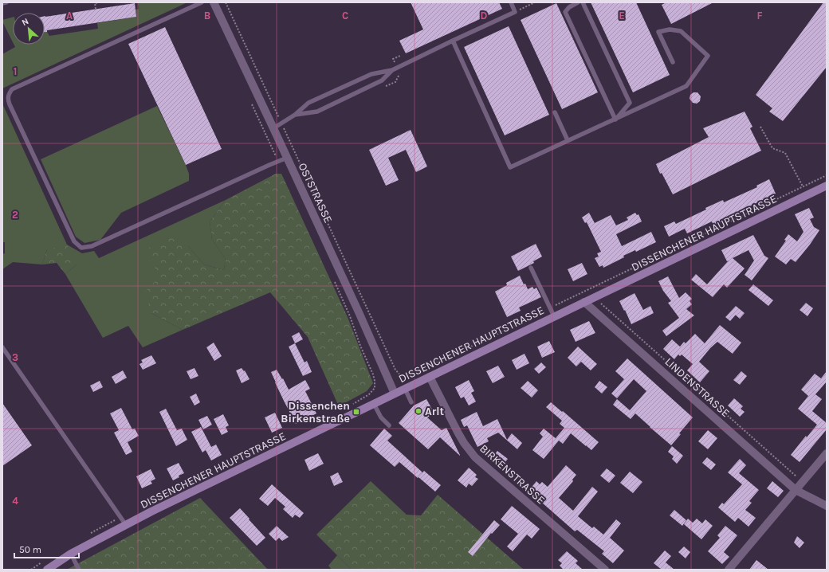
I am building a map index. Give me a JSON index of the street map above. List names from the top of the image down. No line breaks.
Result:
{"streets":{"main road":["DISSENCHENER HAUPTSTRASSE"],"street":["OSTSTRASSE","LINDENSTRASSE","BIRKENSTRASSE"]},"crossings":[["OSTSTRASSE","DISSENCHENER HAUPTSTRASSE"],["DISSENCHENER HAUPTSTRASSE","LINDENSTRASSE"],["DISSENCHENER HAUPTSTRASSE","BIRKENSTRASSE"]],"places":{"other":["Arlt"],"transit":["Dissenchen Birkenstraße"]},"scale_bar":"50 m","north":"top left","grid":{"columns":["A","B","C","D","E","F"],"rows":["1","2","3","4"]}}
